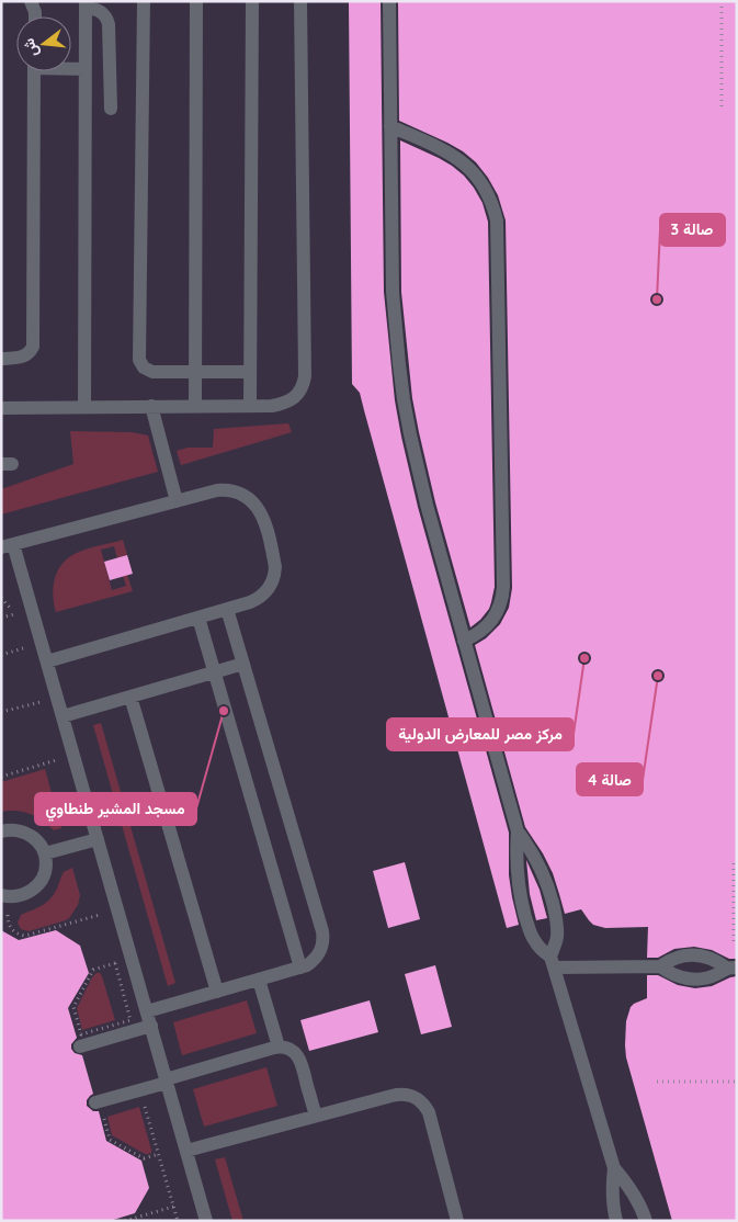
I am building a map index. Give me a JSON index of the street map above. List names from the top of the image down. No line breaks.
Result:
{"places":["صالة 3","مركز مصر للمعارض الدولية","صالة 4","مسجد المشير طنطاوي"],"north":"left"}
